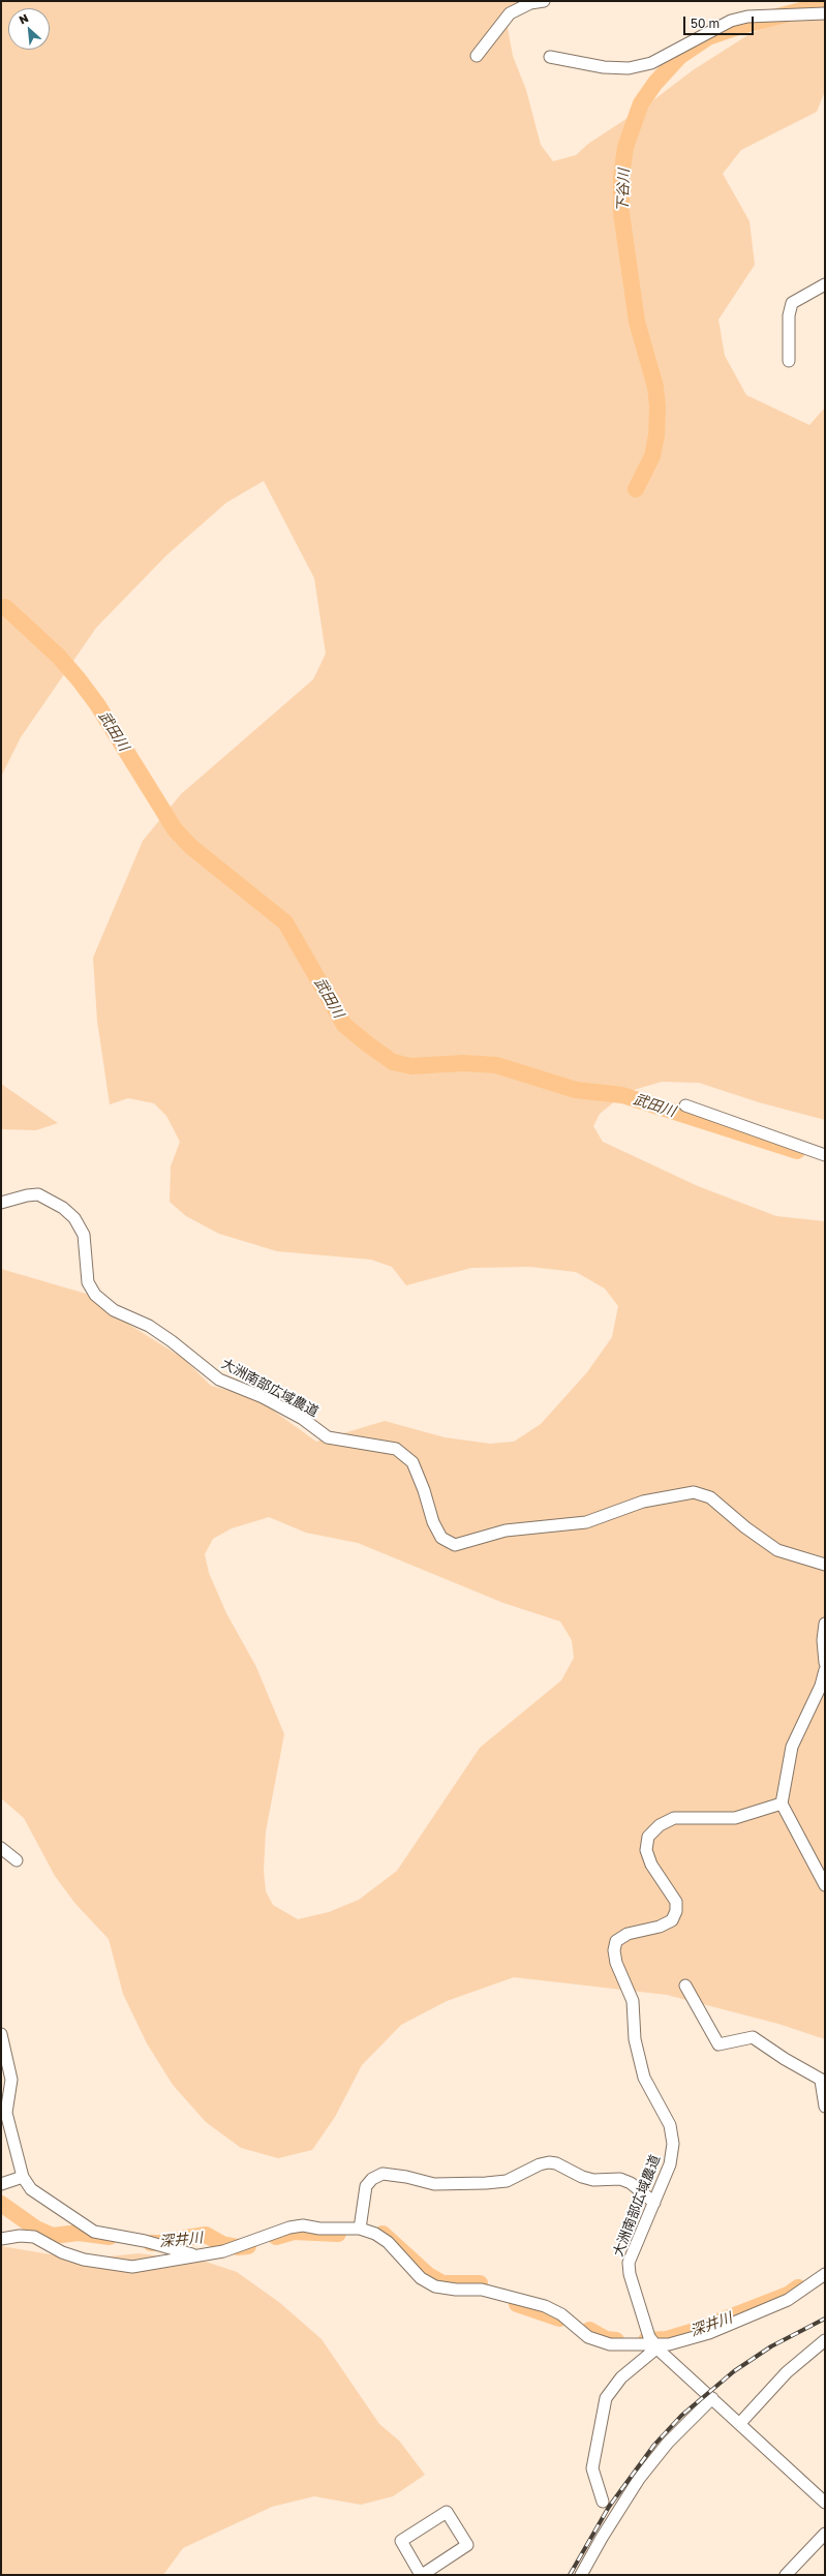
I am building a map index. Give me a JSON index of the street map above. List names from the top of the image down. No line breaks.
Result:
{"streets":{"street":["大洲南部広域農道"]},"water":["下谷川","武田川","深井川"],"scale_bar":"50 m","north":"top left"}
